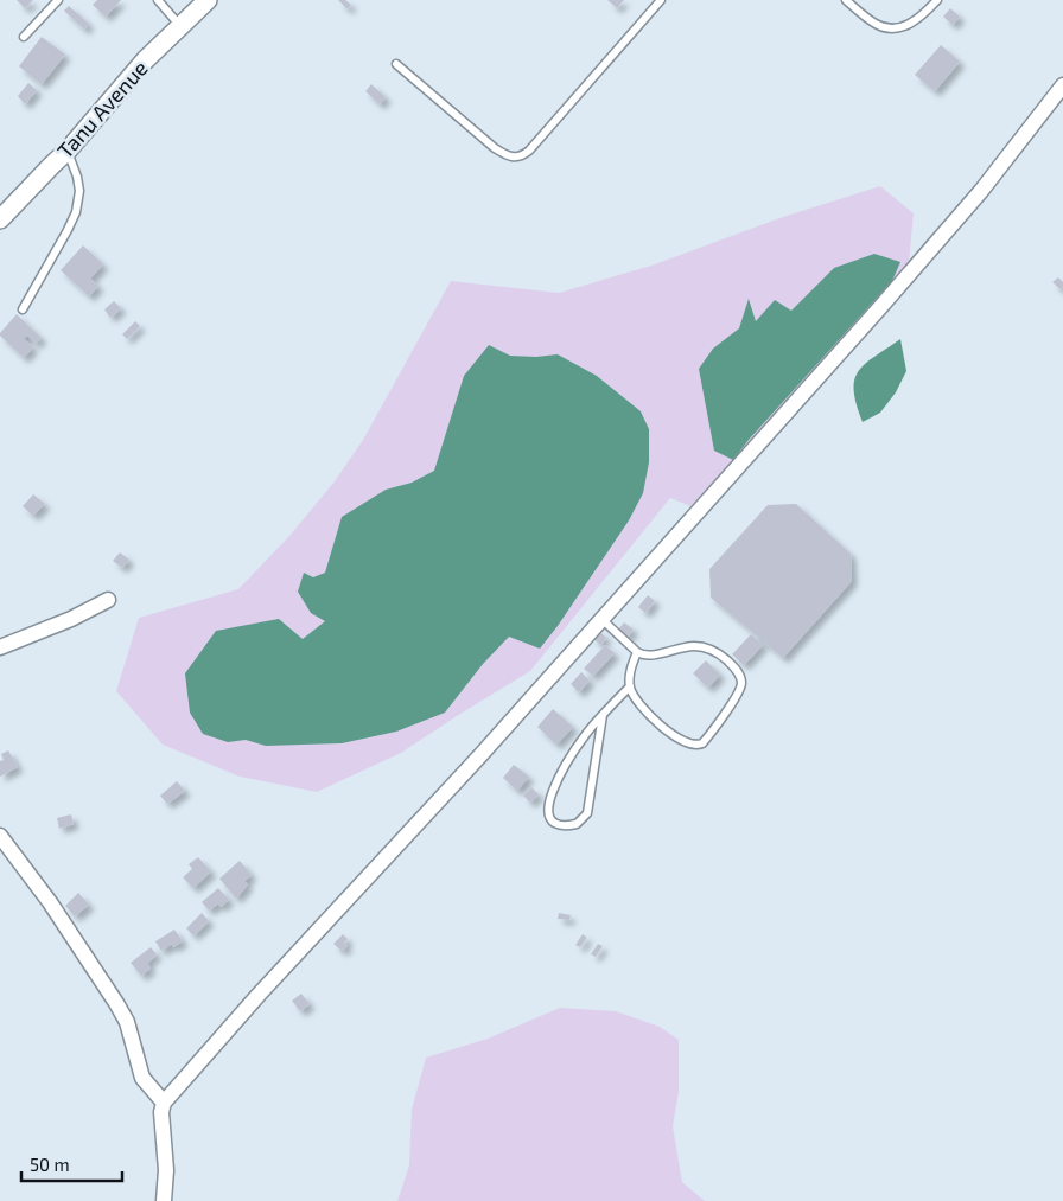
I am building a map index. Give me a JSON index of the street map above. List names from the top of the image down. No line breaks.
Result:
{"streets":{"street":["Tanu Avenue"]},"scale_bar":"50 m"}
